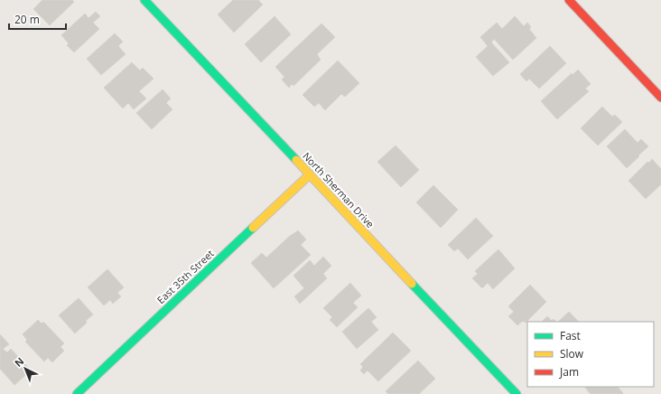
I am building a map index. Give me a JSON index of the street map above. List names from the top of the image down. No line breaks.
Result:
{"streets":{"main road":["North Sherman Drive","East 35th Street"]},"crossings":[["North Sherman Drive","East 35th Street"]],"legend":["Fast","Slow","Jam"],"scale_bar":"20 m","north":"top left"}
